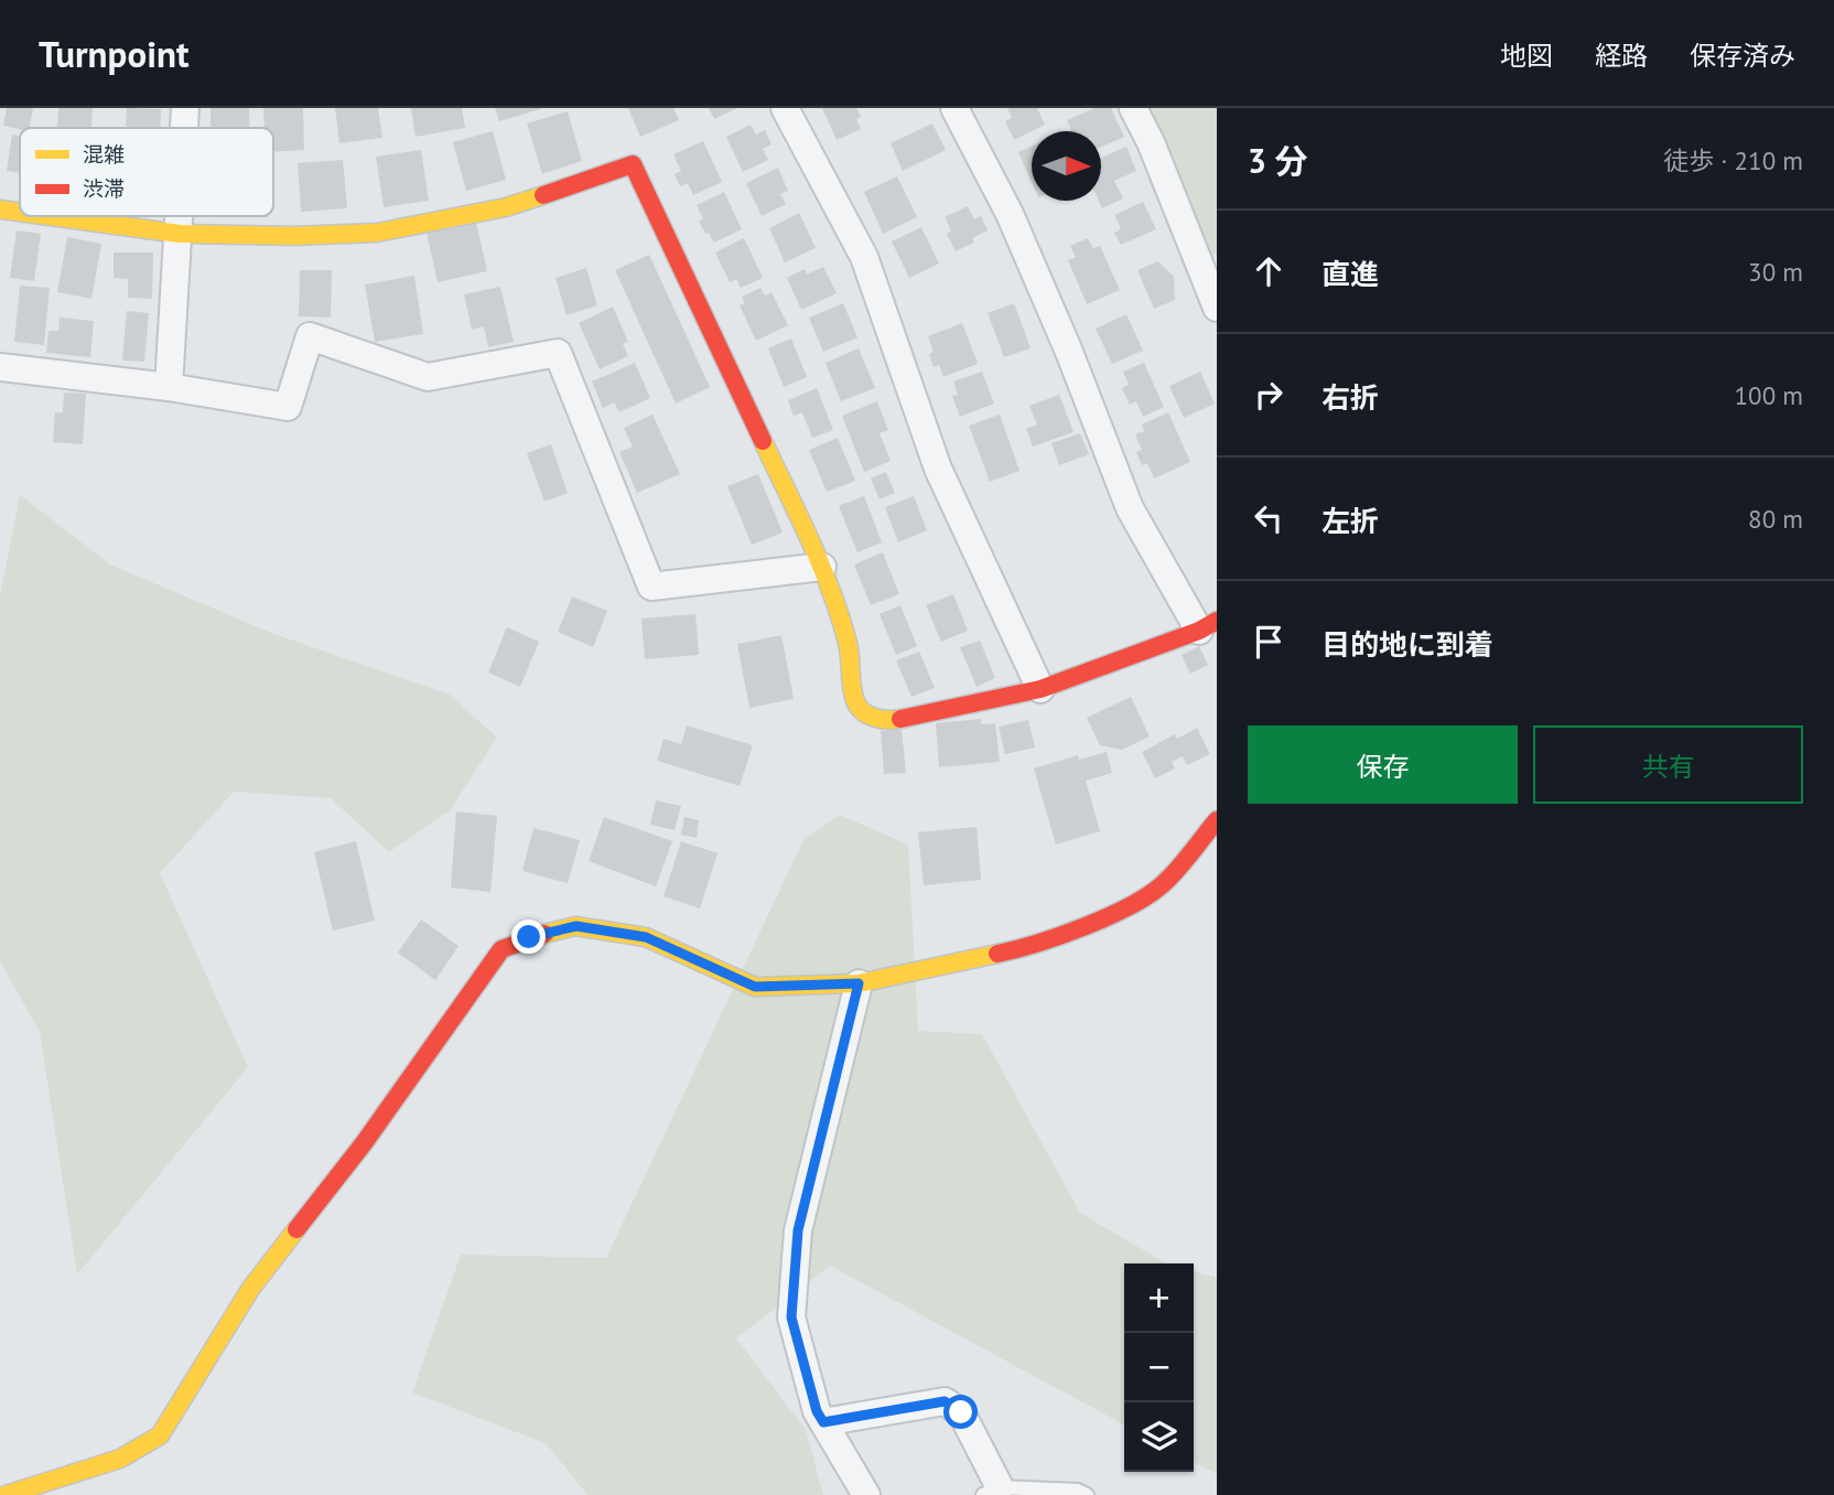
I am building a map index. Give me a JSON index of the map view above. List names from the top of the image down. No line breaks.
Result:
{"legend":["混雑","渋滞"],"north":"right","page":{"header":"Turnpoint","nav":["地図","経路","保存済み"],"heading":["3 分","徒歩 · 210 m"],"list":[["直進","30 m"],["右折","100 m"],["左折","80 m"],"目的地に到着"],"buttons":["保存","共有"],"map_buttons":["+","−"]}}
